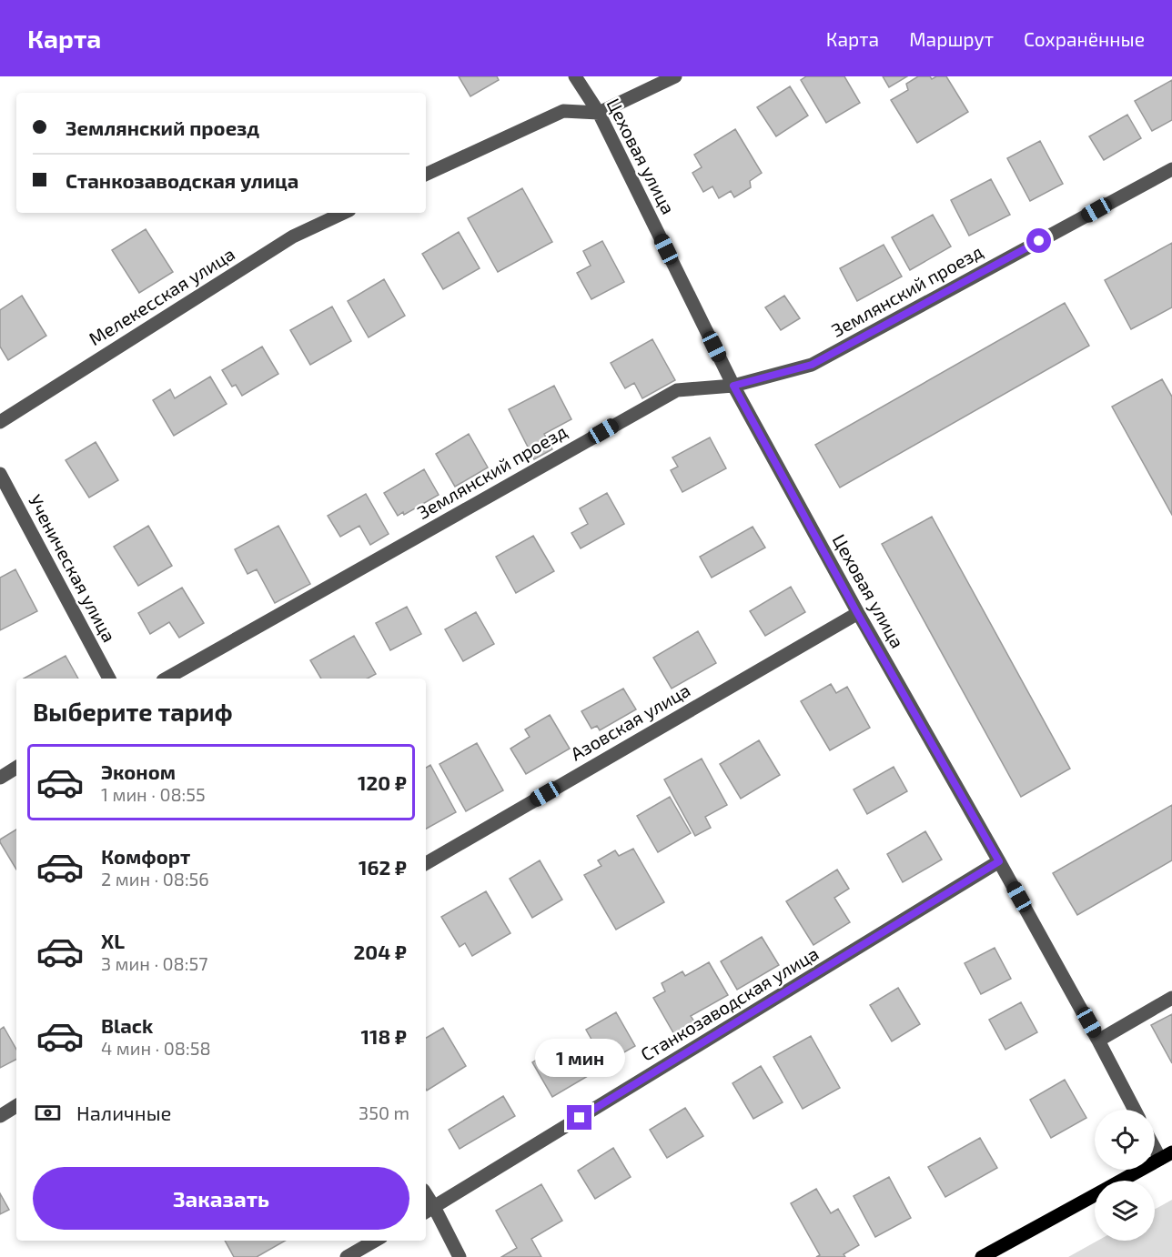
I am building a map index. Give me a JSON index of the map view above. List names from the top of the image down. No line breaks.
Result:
{"streets":{"street":["Цеховая улица","Землянский проезд","Мелекесская улица","Ученическая улица","Азовская улица","Станкозаводская улица"]},"crossings":[["Цеховая улица","Землянский проезд"],["Цеховая улица","Азовская улица"],["Цеховая улица","Станкозаводская улица"]],"page":{"header":"Карта","nav":["Карта","Маршрут","Сохранённые"],"banner":["Землянский проезд","Станкозаводская улица"],"heading":"Выберите тариф","list":[{"name":"Эконом","note":"1 мин · 08:55","value":"120 ₽"},{"name":"Комфорт","note":"2 мин · 08:56","value":"162 ₽"},{"name":"XL","note":"3 мин · 08:57","value":"204 ₽"},{"name":"Black","note":"4 мин · 08:58","value":"118 ₽"}],"bubble":"1 мин","pay":["Наличные","350 m"],"buttons":"Заказать"}}
